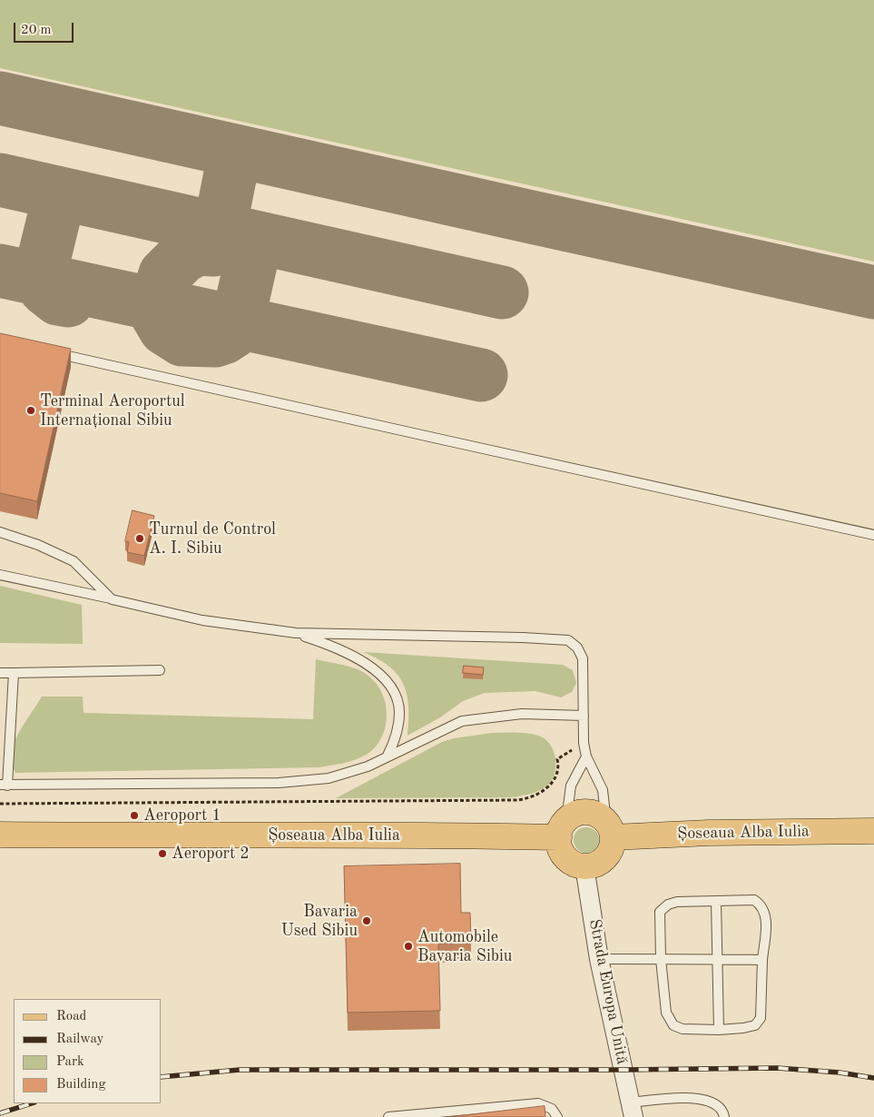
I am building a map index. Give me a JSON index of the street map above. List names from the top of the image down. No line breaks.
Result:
{"streets":{"main road":["Șoseaua Alba Iulia"],"street":["Strada Europa Unită"]},"crossings":[["Șoseaua Alba Iulia","Strada Europa Unită"]],"places":["Terminal Aeroportul Internațional Sibiu","Turnul de Control A. I. Sibiu","Aeroport 1","Aeroport 2","Bavaria Used Sibiu","Automobile Bavaria Sibiu"],"legend":["Road","Railway","Park","Building"],"scale_bar":"20 m"}
